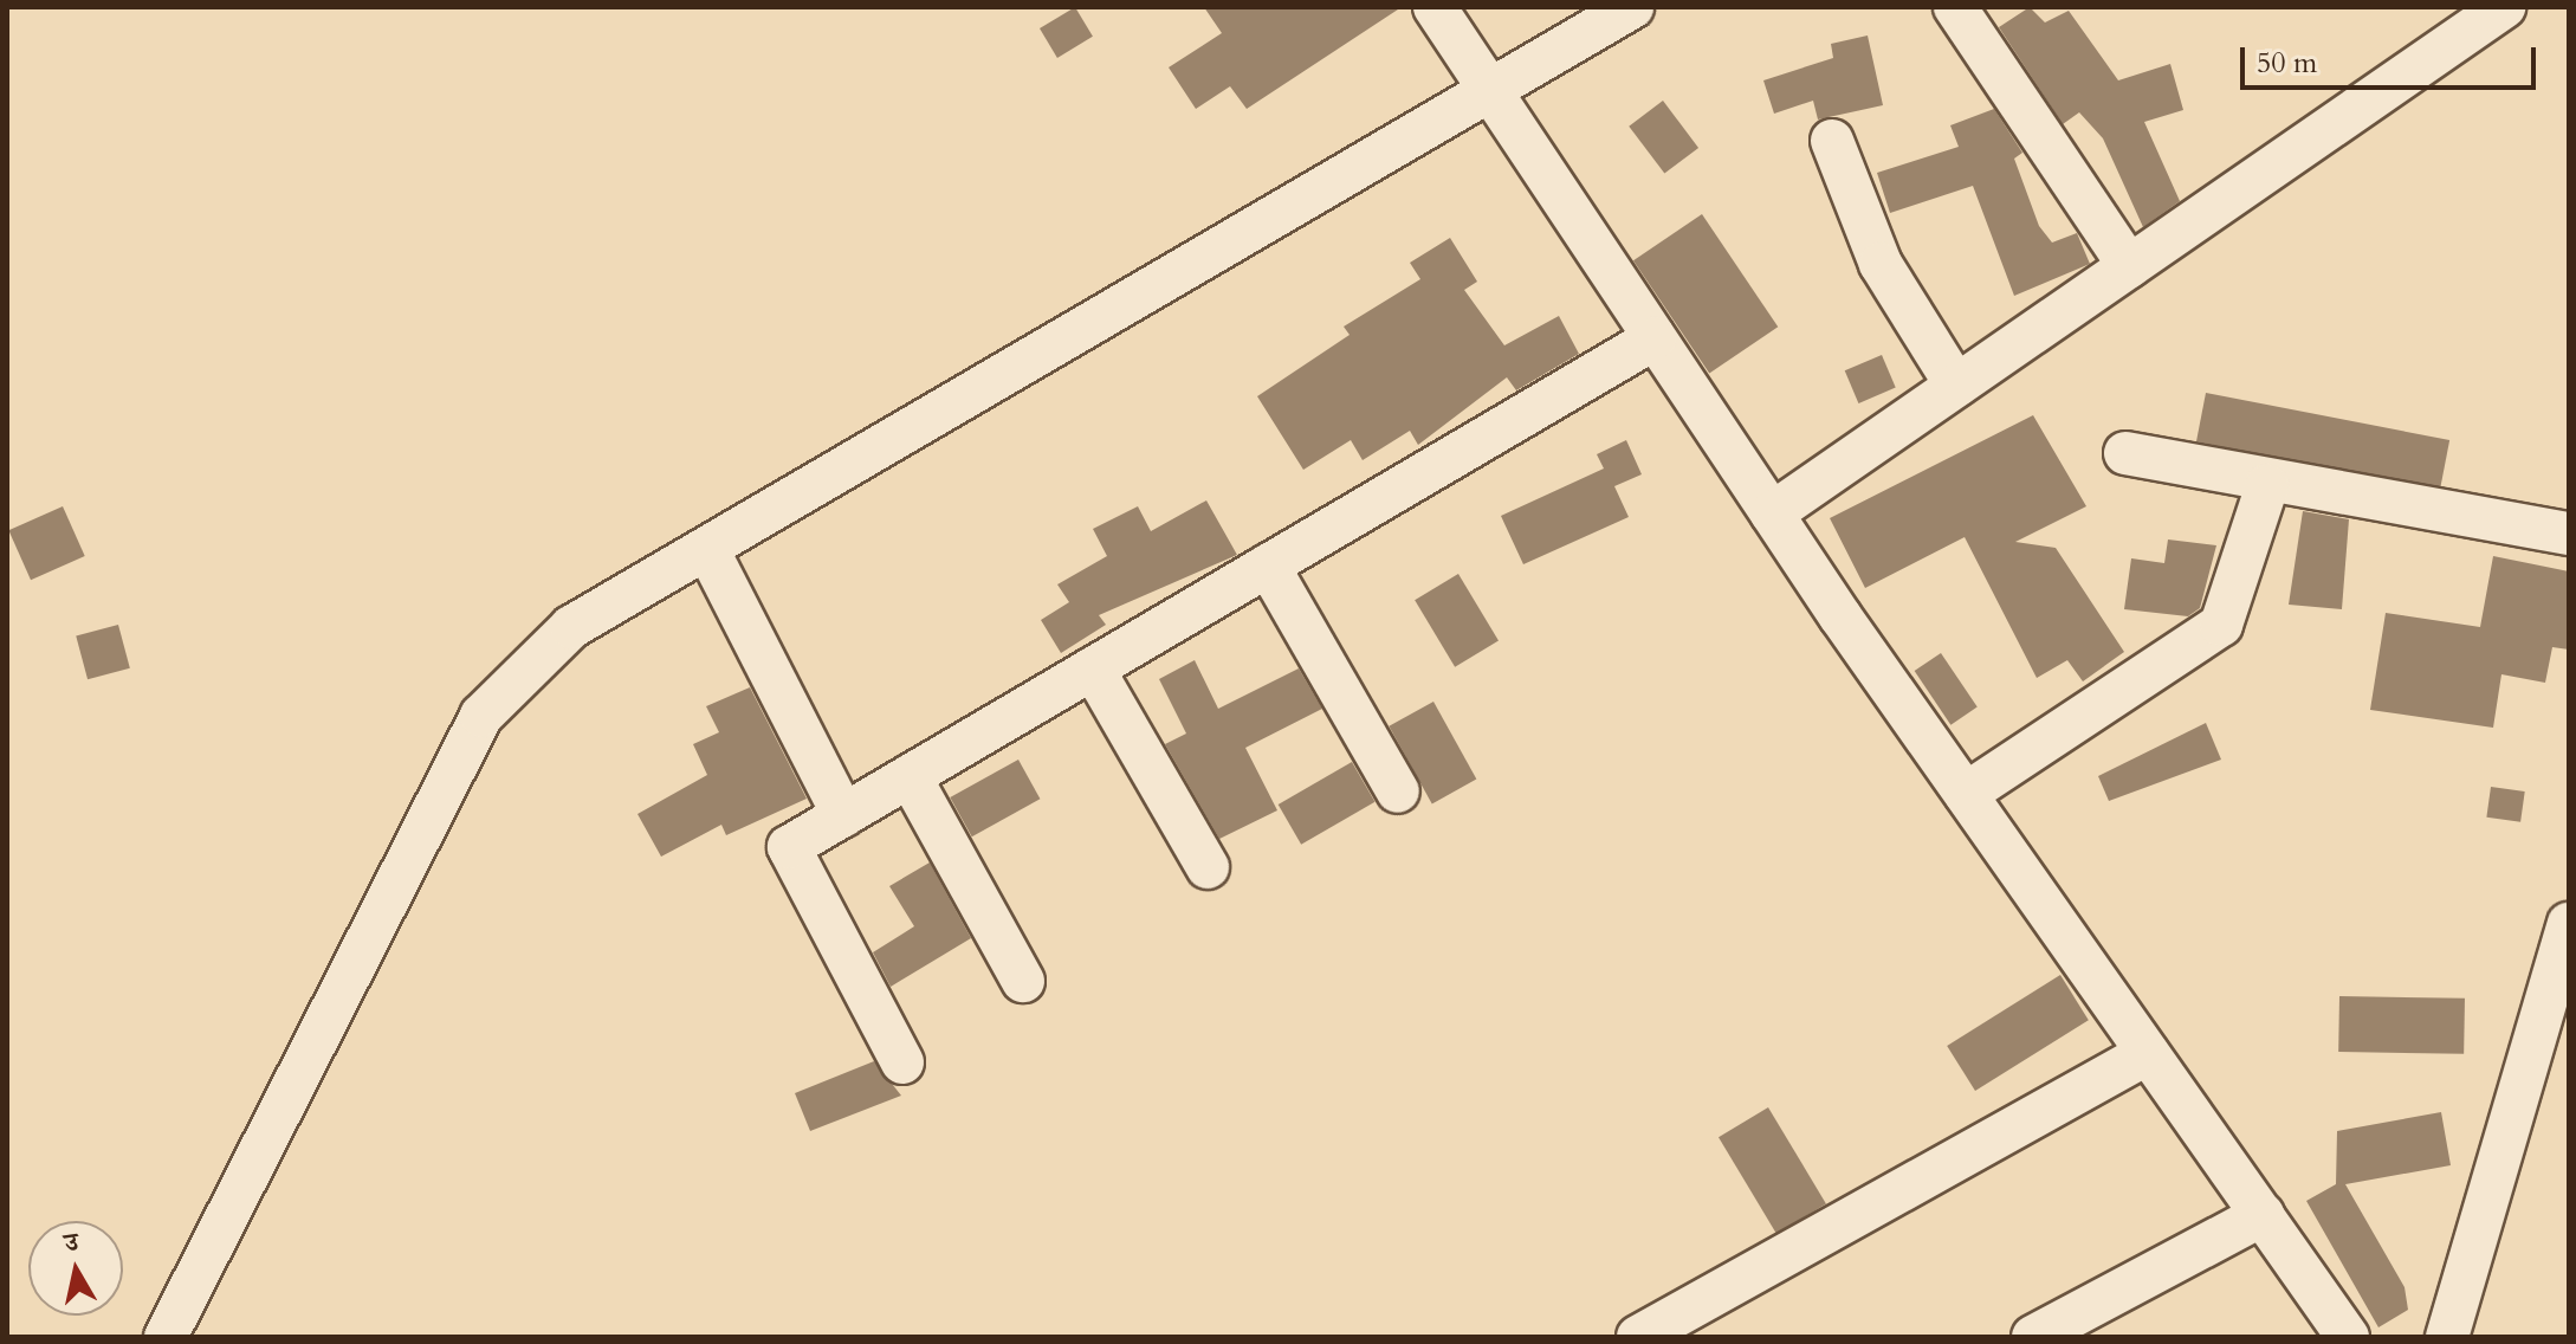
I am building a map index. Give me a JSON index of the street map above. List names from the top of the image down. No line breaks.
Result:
{"scale_bar":"50 m","north":"top"}
